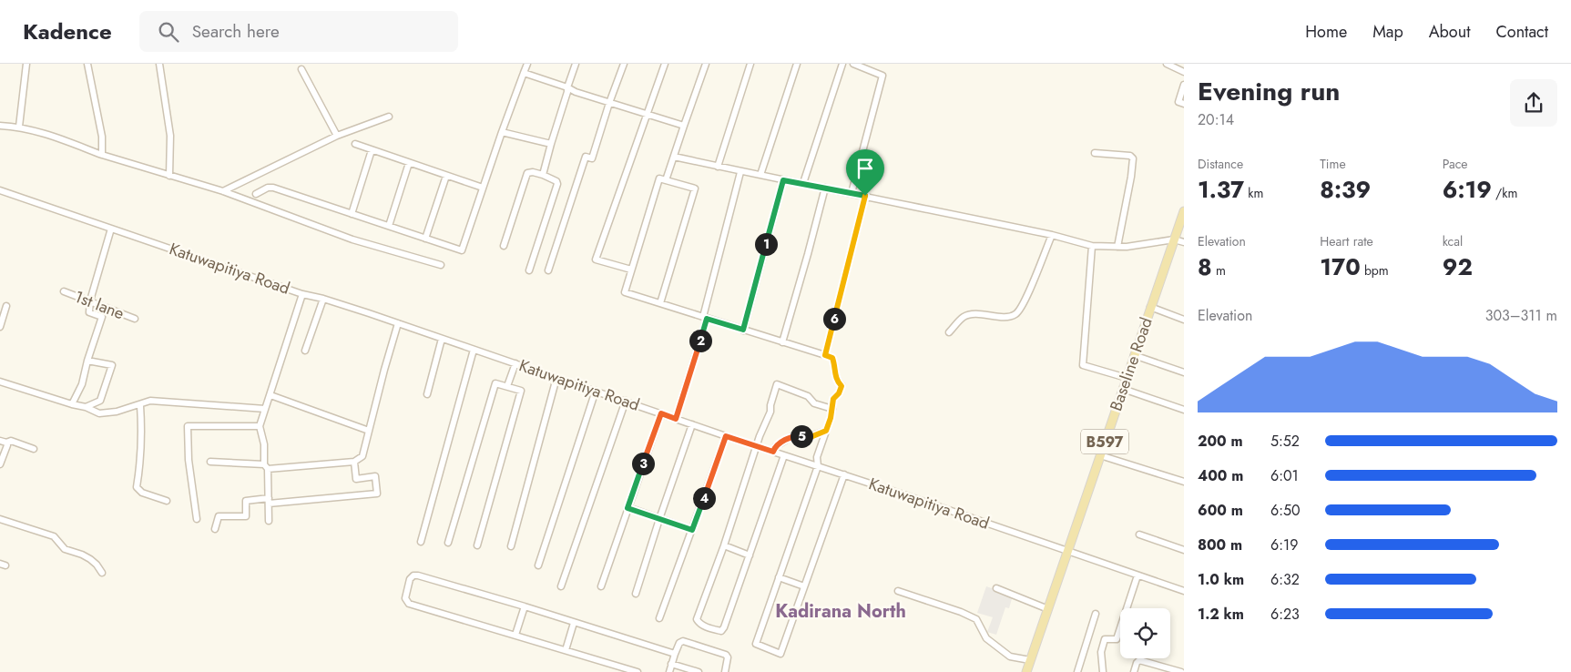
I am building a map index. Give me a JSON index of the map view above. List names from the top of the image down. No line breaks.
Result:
{"streets":{"main road":["Baseline Road","B597"],"street":["Katuwapitiya Road","1st lane"]},"crossings":[["Katuwapitiya Road","Baseline Road"]],"districts":["Kadirana North"],"page":{"header":"Kadence","search":"Search here","nav":["Home","Map","About","Contact"],"heading":["Evening run","20:14"],"stats":[["Distance","1.37 km"],["Time","8:39"],["Pace","6:19 /km"],["Elevation","8 m"],["Heart rate","170 bpm"],["kcal","92"]],"pins":["1","6","2","5","3","4"],"chart":["Elevation","303–311 m"],"list":[{"name":"200 m","note":"5:52"},{"name":"400 m","note":"6:01"},{"name":"600 m","note":"6:50"},{"name":"800 m","note":"6:19"},{"name":"1.0 km","note":"6:32"},{"name":"1.2 km","note":"6:23"}]}}
